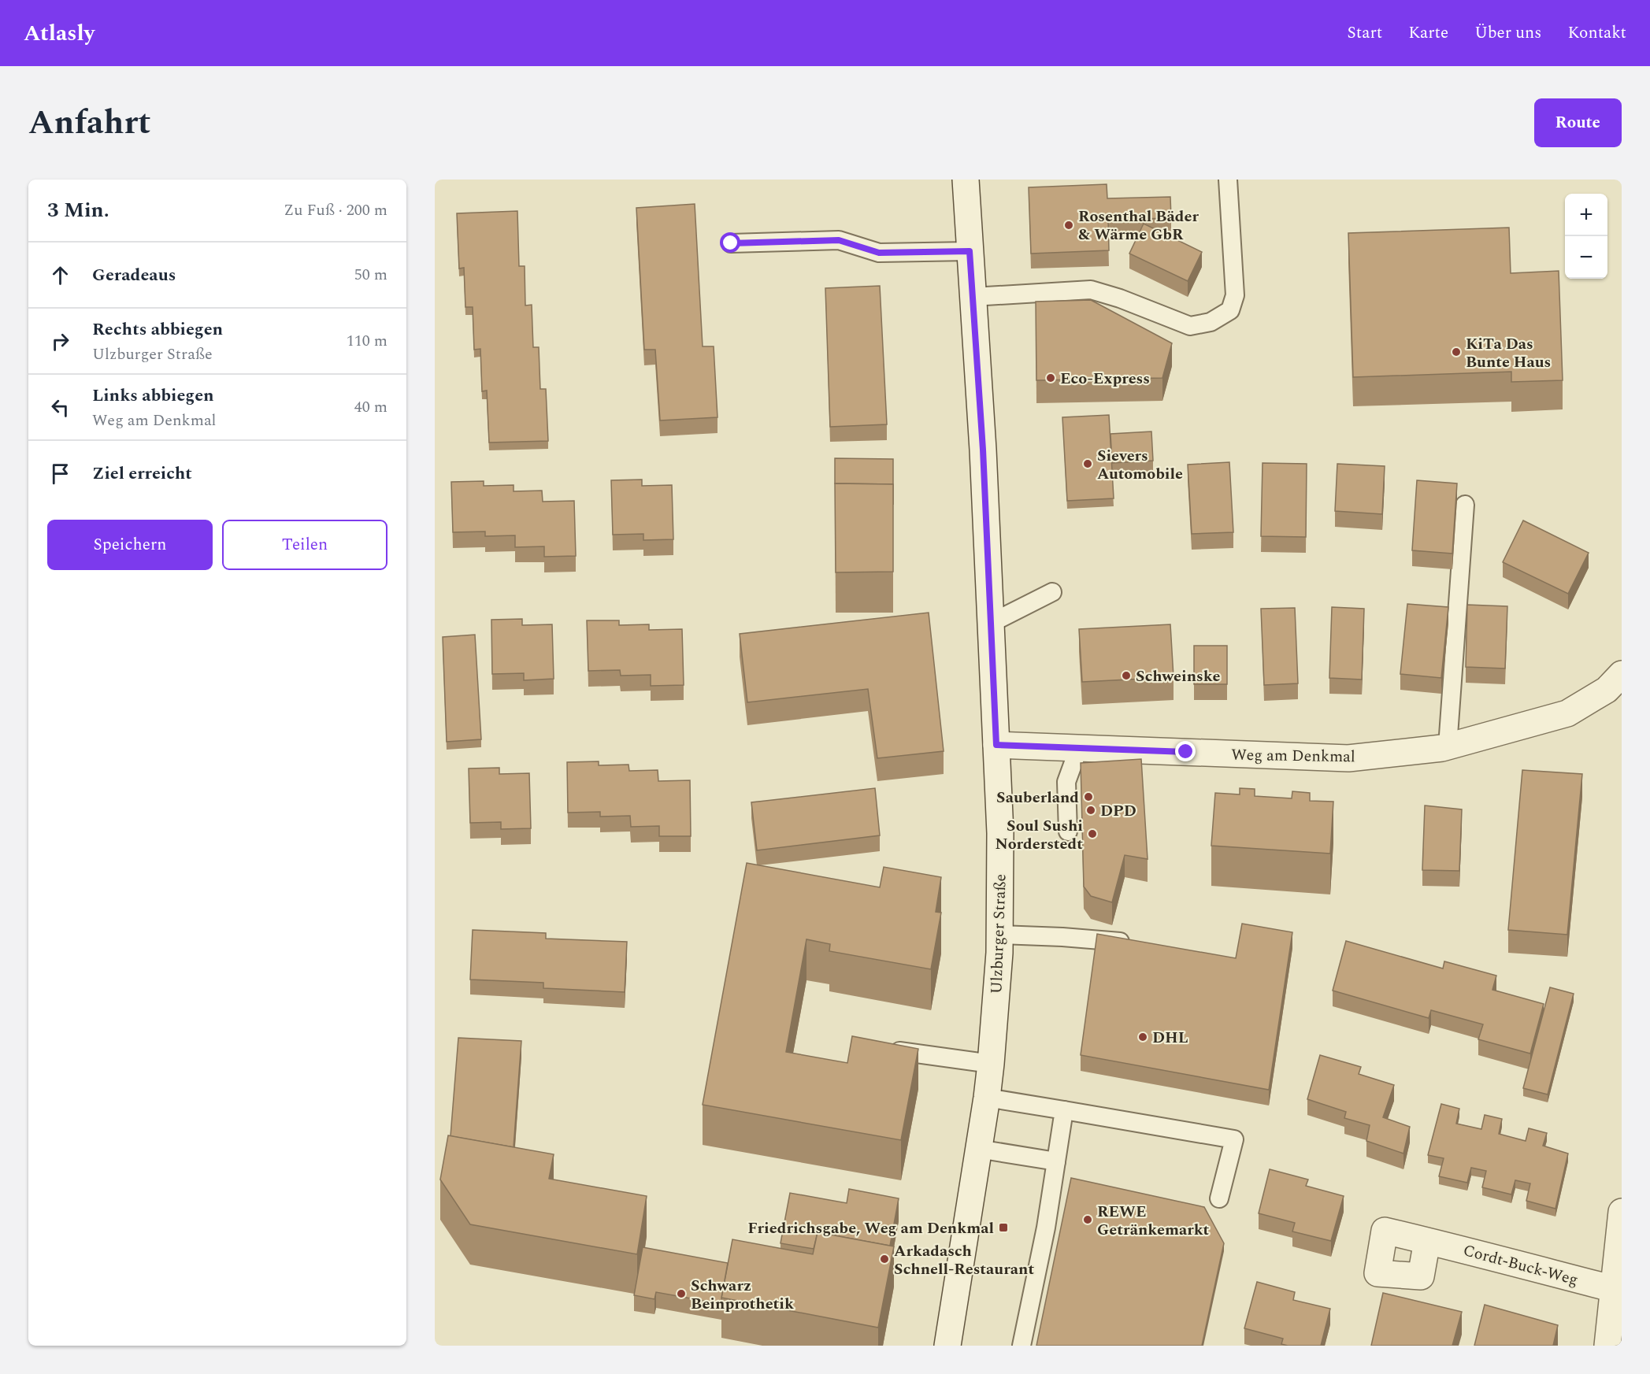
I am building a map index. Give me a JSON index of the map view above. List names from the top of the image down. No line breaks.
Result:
{"streets":{"main road":["Weg am Denkmal","Ulzburger Straße","Cordt-Buck-Weg"]},"crossings":[["Weg am Denkmal","Ulzburger Straße"]],"places":{"other":["Rosenthal Bäder & Wärme GbR","KiTa Das Bunte Haus","Eco-Express","Sievers Automobile","Schweinske","Sauberland","DPD","Soul Sushi Norderstedt","DHL","REWE Getränkemarkt","Arkadasch Schnell-Restaurant","Schwarz Beinprothetik"],"transit":["Friedrichsgabe, Weg am Denkmal"]},"page":{"header":"Atlasly","nav":["Start","Karte","Über uns","Kontakt"],"title":"Anfahrt","buttons":["Route",["Speichern","Teilen"]],"heading":["3 Min.","Zu Fuß · 200 m"],"map_buttons":["+","−"],"list":[["Geradeaus","50 m"],["Rechts abbiegen","Ulzburger Straße","110 m"],["Links abbiegen","Weg am Denkmal","40 m"],"Ziel erreicht"]}}
